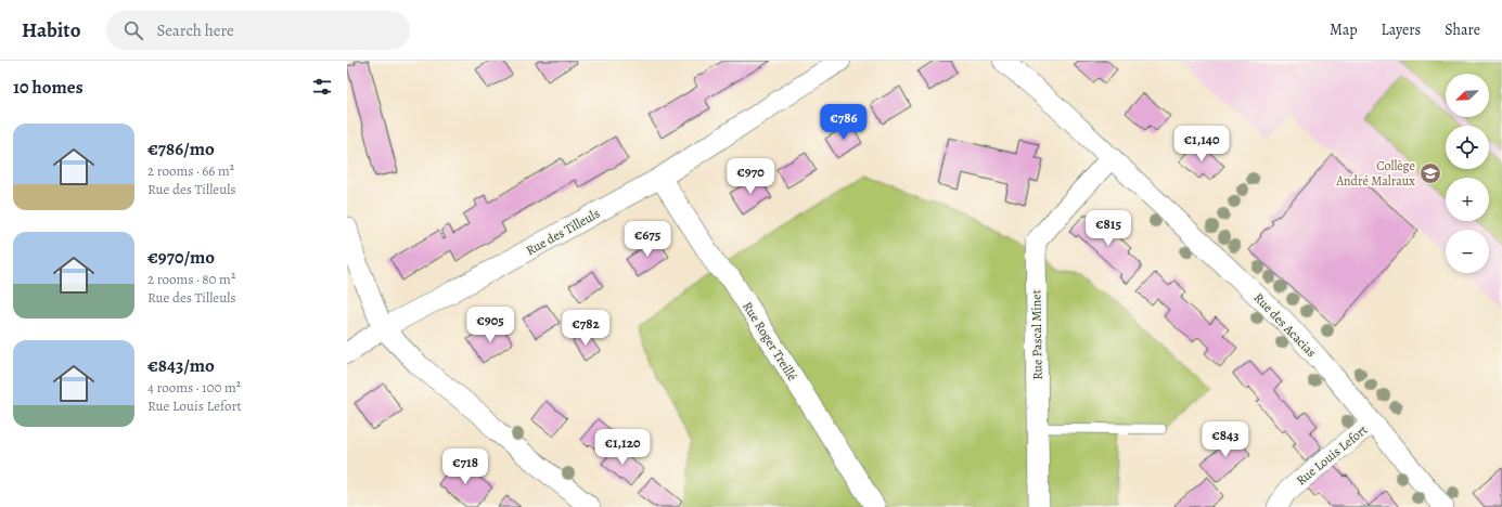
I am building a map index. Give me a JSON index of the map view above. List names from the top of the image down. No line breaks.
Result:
{"streets":{"street":["Rue des Tilleuls","Rue des Acacias","Rue Pascal Minet","Rue Roger Treillé","Rue Louis Lefort"]},"crossings":[["Rue des Tilleuls","Rue Roger Treillé"],["Rue des Acacias","Rue Pascal Minet"],["Rue des Acacias","Rue Louis Lefort"]],"places":{"school or university":["Collège André Malraux"]},"north":"bottom left","page":{"header":"Habito","search":"Search here","nav":["Map","Layers","Share"],"heading":"10 homes","map_buttons":["+","−"],"price":["€786","€1,140","€970","€815","€675","€905","€782","€843","€1,120","€718"],"list":[{"name":"€786/mo","note":"2 rooms · 66 m² · Rue des Tilleuls"},{"name":"€970/mo","note":"2 rooms · 80 m² · Rue des Tilleuls"},{"name":"€843/mo","note":"4 rooms · 100 m² · Rue Louis Lefort"}]}}
